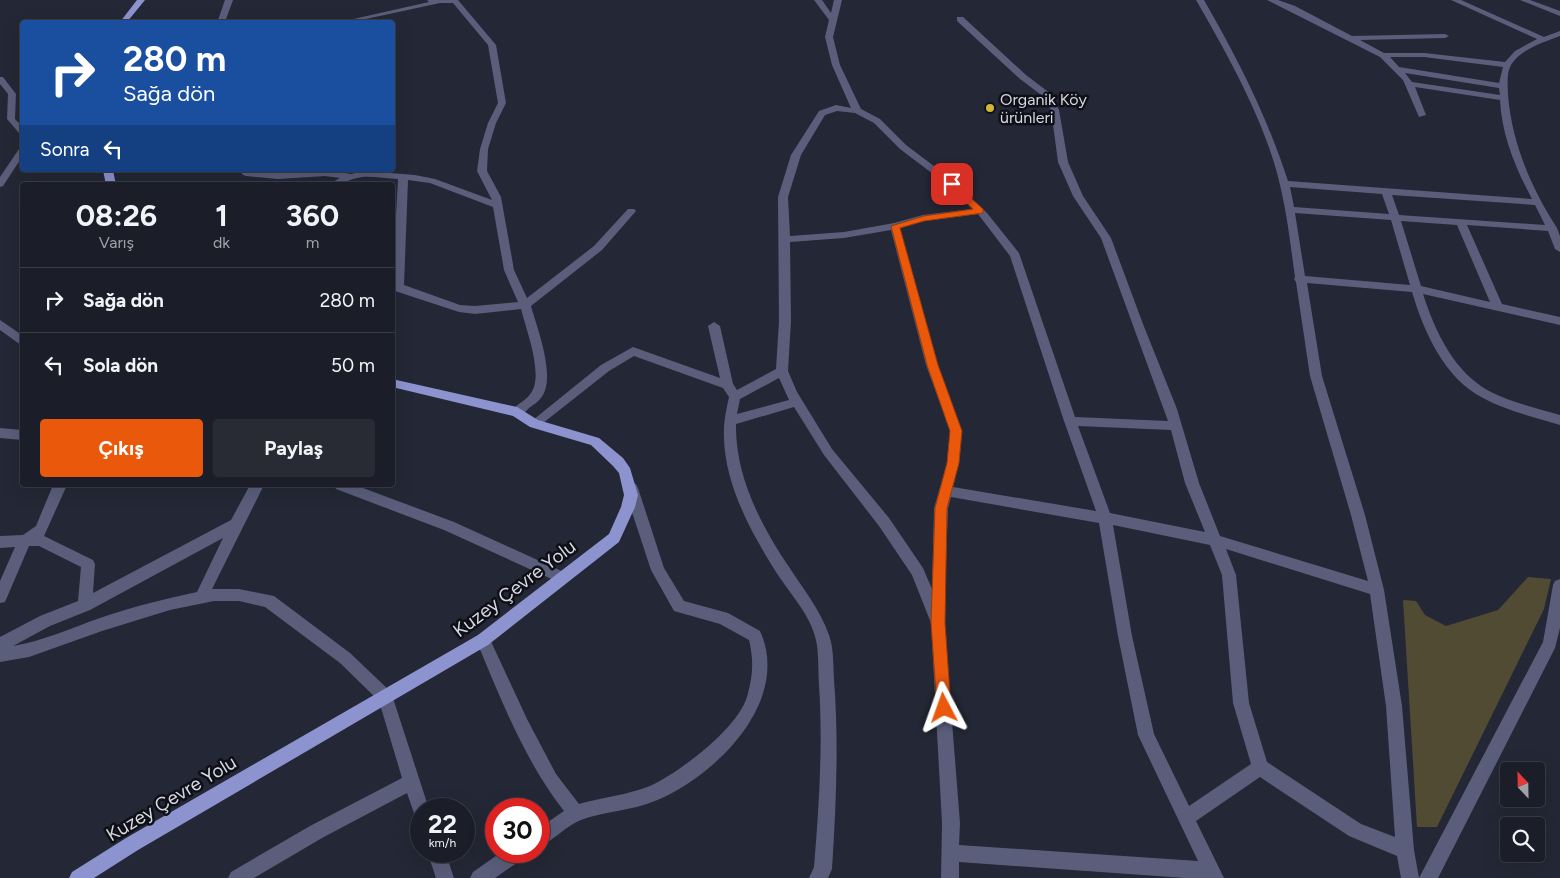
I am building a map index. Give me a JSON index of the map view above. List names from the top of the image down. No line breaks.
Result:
{"streets":{"main road":["Kuzey Çevre Yolu"]},"places":["Organik Köy ürünleri"],"north":"top","page":{"turn":["280 m","Sağa dön"],"then":"Sonra","eta":["08:26","Varış","1","dk","360","m"],"list":[{"name":"Sağa dön","value":"280 m"},{"name":"Sola dön","value":"50 m"}],"buttons":["Çıkış","Paylaş"],"speed":"22 km/h","limit":"30"}}
